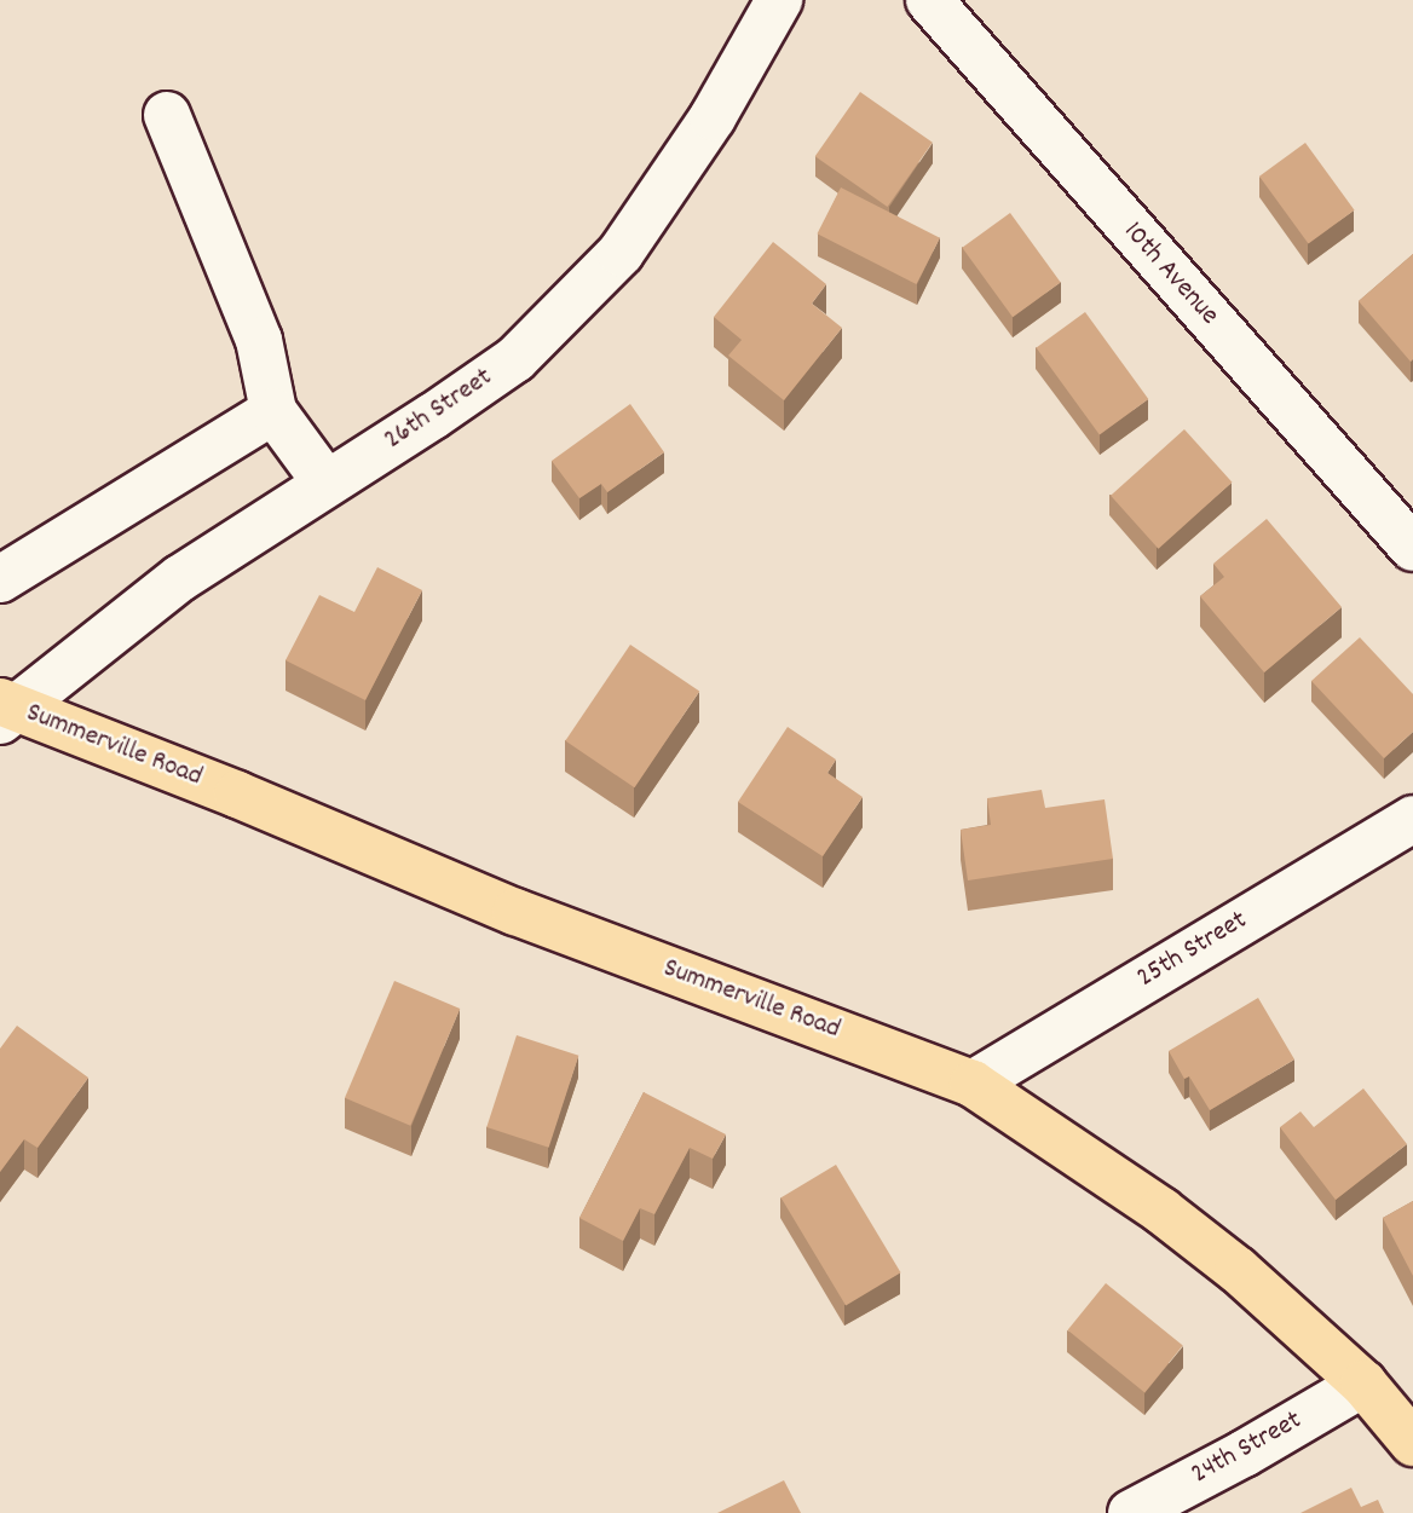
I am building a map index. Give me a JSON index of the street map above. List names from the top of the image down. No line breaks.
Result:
{"streets":{"main road":["Summerville Road"],"street":["10th Avenue","26th Street","25th Street","24th Street"]},"crossings":[["26th Street","Summerville Road"],["Summerville Road","25th Street"],["Summerville Road","24th Street"]]}
